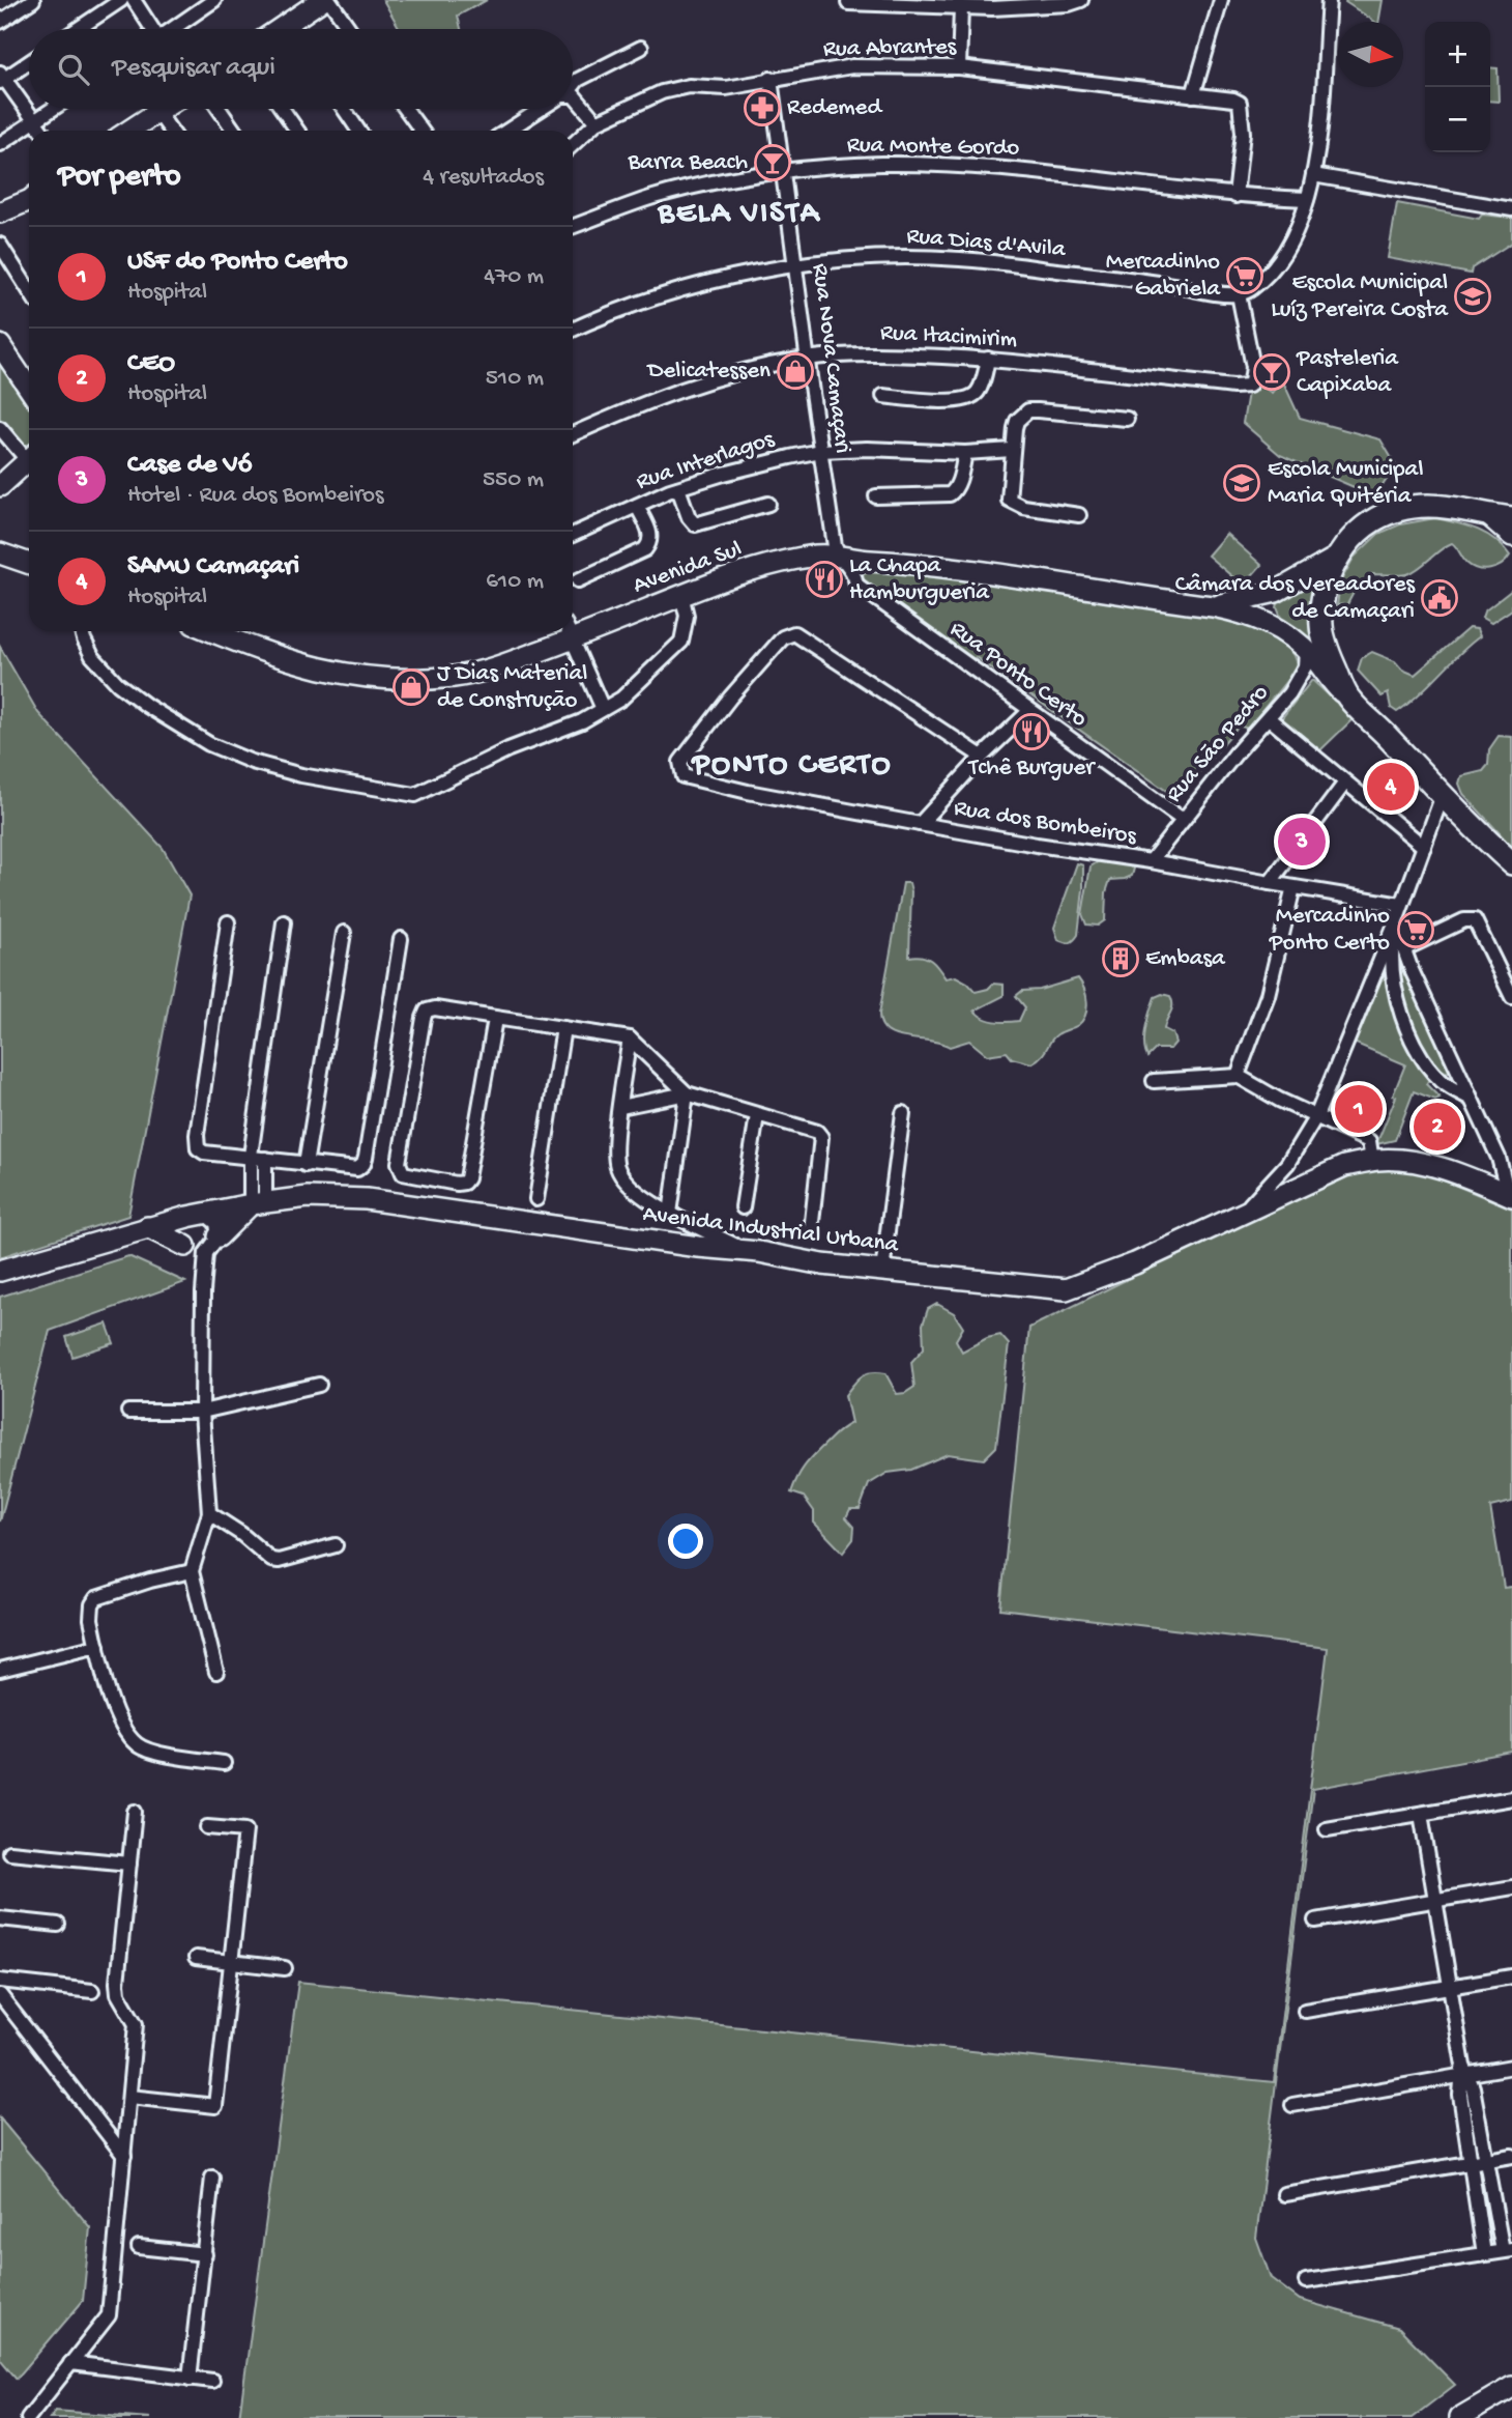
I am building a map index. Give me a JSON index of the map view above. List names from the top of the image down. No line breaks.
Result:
{"streets":{"street":["Rua Abrantes","Rua Monte Gordo","Rua Dias d'Avila","Rua Itacimirim","Rua Nova Camaçari","Rua Interlagos","Avenida Sul","Rua Ponto Certo","Rua São Pedro","Rua dos Bombeiros","Avenida Industrial Urbana"]},"crossings":[["Rua Abrantes","Rua Monte Gordo"],["Rua Abrantes","Rua Nova Camaçari"],["Rua Monte Gordo","Rua Nova Camaçari"],["Rua Dias d'Avila","Rua Itacimirim"],["Rua Dias d'Avila","Rua Nova Camaçari"],["Rua Itacimirim","Rua Nova Camaçari"],["Rua Nova Camaçari","Rua Interlagos"],["Rua Nova Camaçari","Avenida Sul"],["Rua Nova Camaçari","Rua Ponto Certo"],["Avenida Sul","Rua Ponto Certo"],["Avenida Sul","Rua São Pedro"],["Rua Ponto Certo","Rua São Pedro"],["Rua São Pedro","Rua dos Bombeiros"]],"districts":["BELA VISTA","PONTO CERTO"],"places":{"pharmacy":["Redemed"],"bar":["Barra Beach","Pasteleria Capixaba"],"supermarket":["Mercadinho Gabriela","Mercadinho Ponto Certo"],"school or university":["Escola Municipal Luíz Pereira Costa","Escola Municipal Maria Quitéria"],"shop":["Delicatessen","J Dias Material de Construção"],"restaurant":["La Chapa Hamburgueria","Tchê Burguer"],"public building":["Câmara dos Vereadores de Camaçari"],"building":["Embasa"]},"north":"right","page":{"map_buttons":["+","−"],"search":"Pesquisar aqui","heading":["Por perto","4 resultados"],"list":[{"mark":"1","name":"USF do Ponto Certo","note":"Hospital","value":"470 m"},{"mark":"2","name":"CEO","note":"Hospital","value":"510 m"},{"mark":"3","name":"Case de Vó","note":"Hotel · Rua dos Bombeiros","value":"550 m"},{"mark":"4","name":"SAMU Camaçari","note":"Hospital","value":"610 m"}],"pins":["4","3","1","2"]}}
